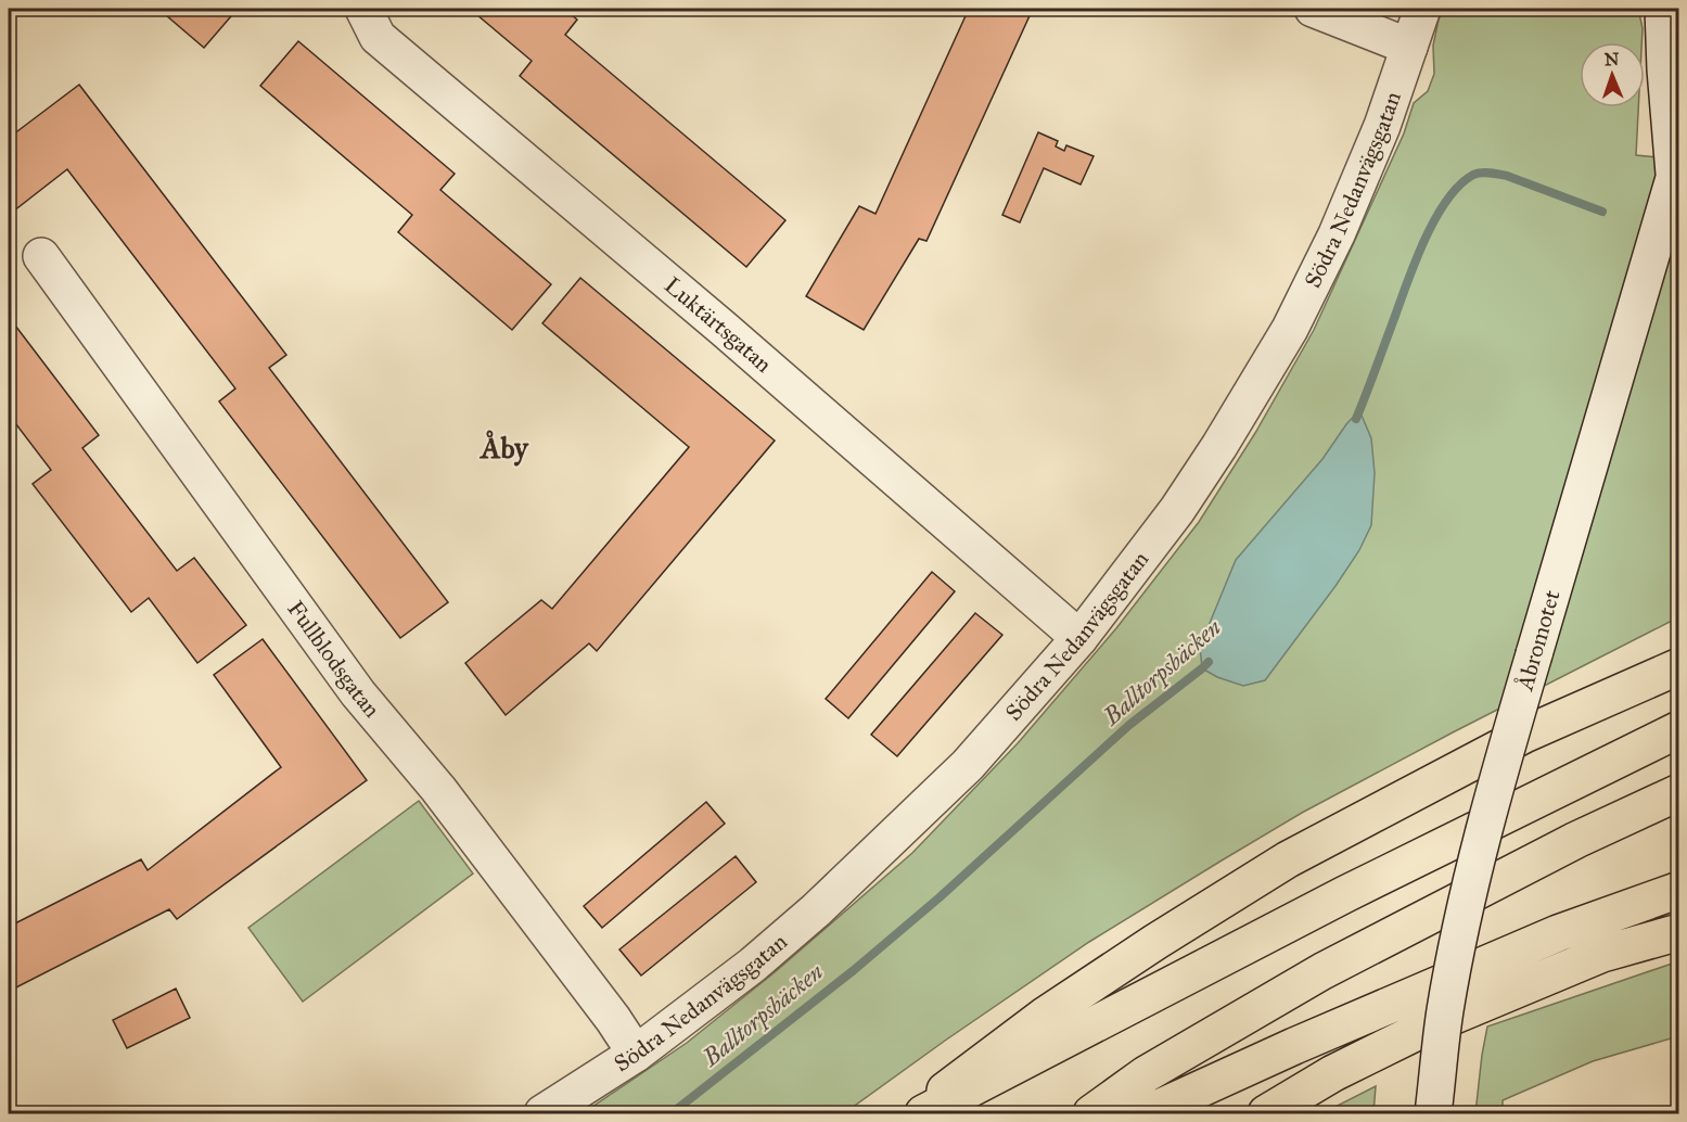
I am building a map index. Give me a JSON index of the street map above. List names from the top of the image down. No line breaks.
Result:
{"streets":{"street":["Södra Nedanvägsgatan","Luktärtsgatan","Åbromotet","Fullblodsgatan"]},"crossings":[["Södra Nedanvägsgatan","Luktärtsgatan"],["Södra Nedanvägsgatan","Fullblodsgatan"]],"districts":["Åby"],"water":["Balltorpsbäcken"],"north":"top"}
